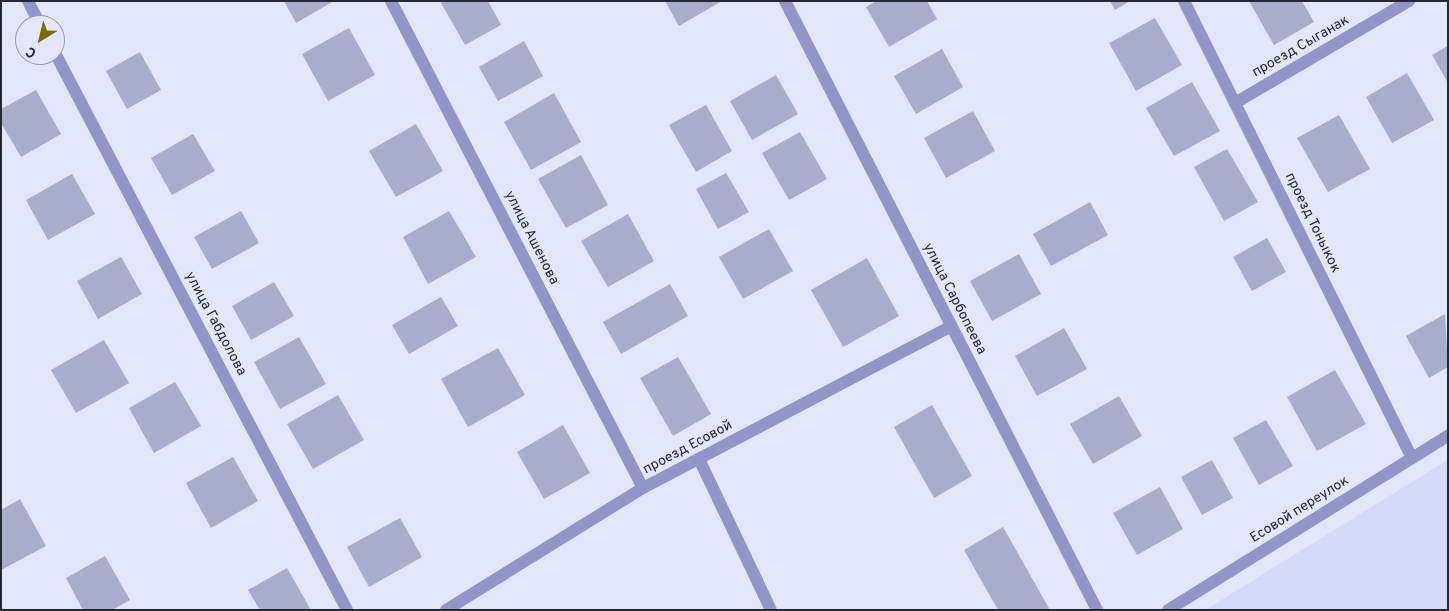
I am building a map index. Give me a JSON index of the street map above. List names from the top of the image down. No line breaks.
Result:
{"streets":{"street":["проезд Сыганак","проезд Тоныкок","улица Ашенова","улица Сарбопеева","улица Габдолова","проезд Есовой","Есовой переулок"]},"crossings":[["проезд Сыганак","проезд Тоныкок"],["проезд Тоныкок","Есовой переулок"],["улица Ашенова","проезд Есовой"],["улица Сарбопеева","проезд Есовой"]],"north":"bottom left"}
